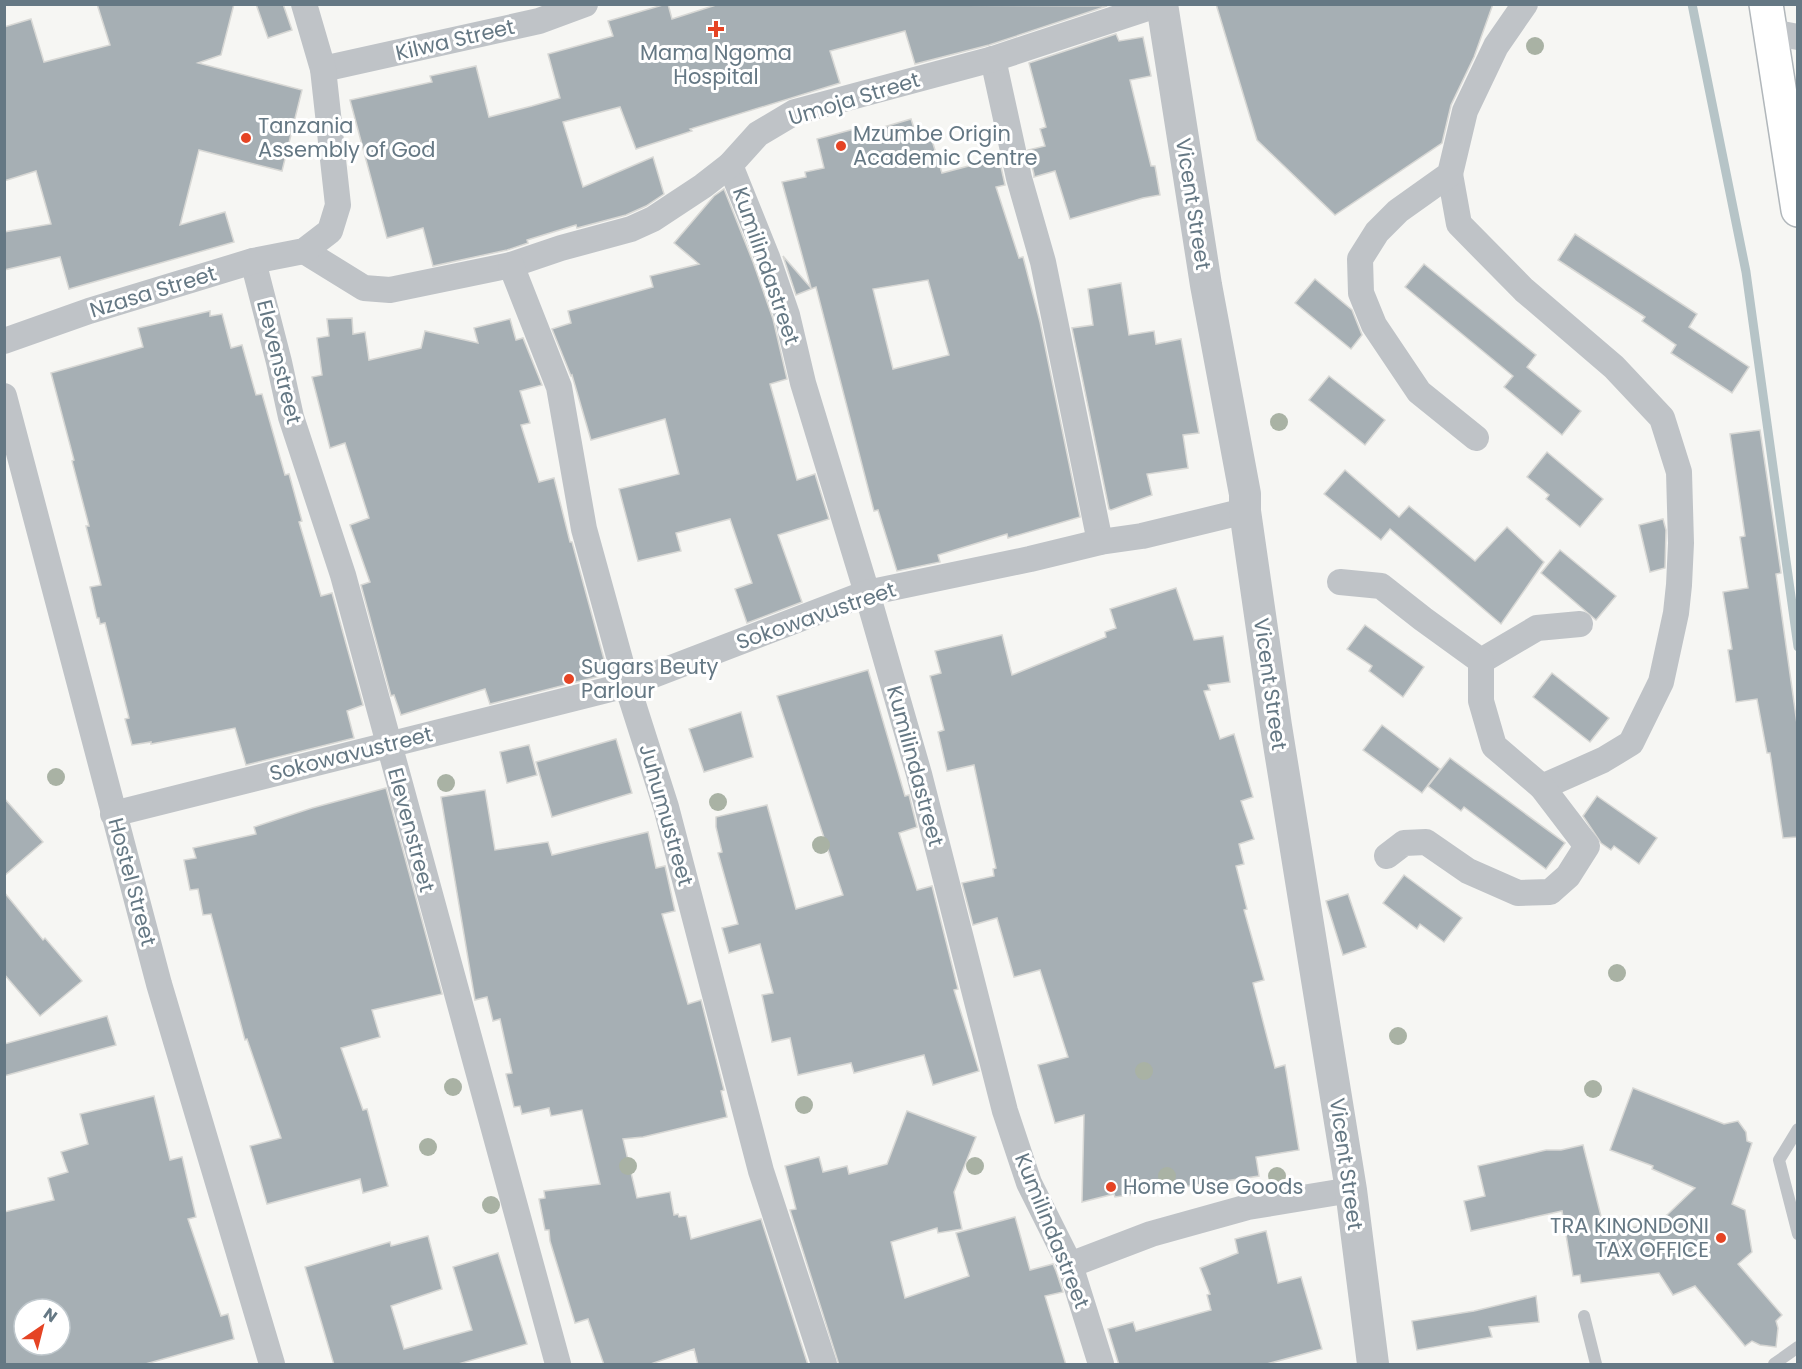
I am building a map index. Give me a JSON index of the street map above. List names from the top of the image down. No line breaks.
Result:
{"streets":{"street":["Kilwa Street","Umoja Street","Vicent Street","Kumilindastreet","Nzasa Street","Elevenstreet","Sokowavustreet","Juhumustreet","Hostel Street"]},"crossings":[["Umoja Street","Vicent Street"],["Umoja Street","Kumilindastreet"],["Umoja Street","Nzasa Street"],["Umoja Street","Juhumustreet"],["Vicent Street","Sokowavustreet"],["Kumilindastreet","Sokowavustreet"],["Nzasa Street","Elevenstreet"],["Elevenstreet","Sokowavustreet"],["Sokowavustreet","Juhumustreet"],["Sokowavustreet","Hostel Street"]],"places":{"health":["Mama Ngoma Hospital"],"other":["Tanzania Assembly of God","Mzumbe Origin Academic Centre","Sugars Beuty Parlour","Home Use Goods","TRA KINONDONI TAX OFFICE"]},"north":"top right"}
